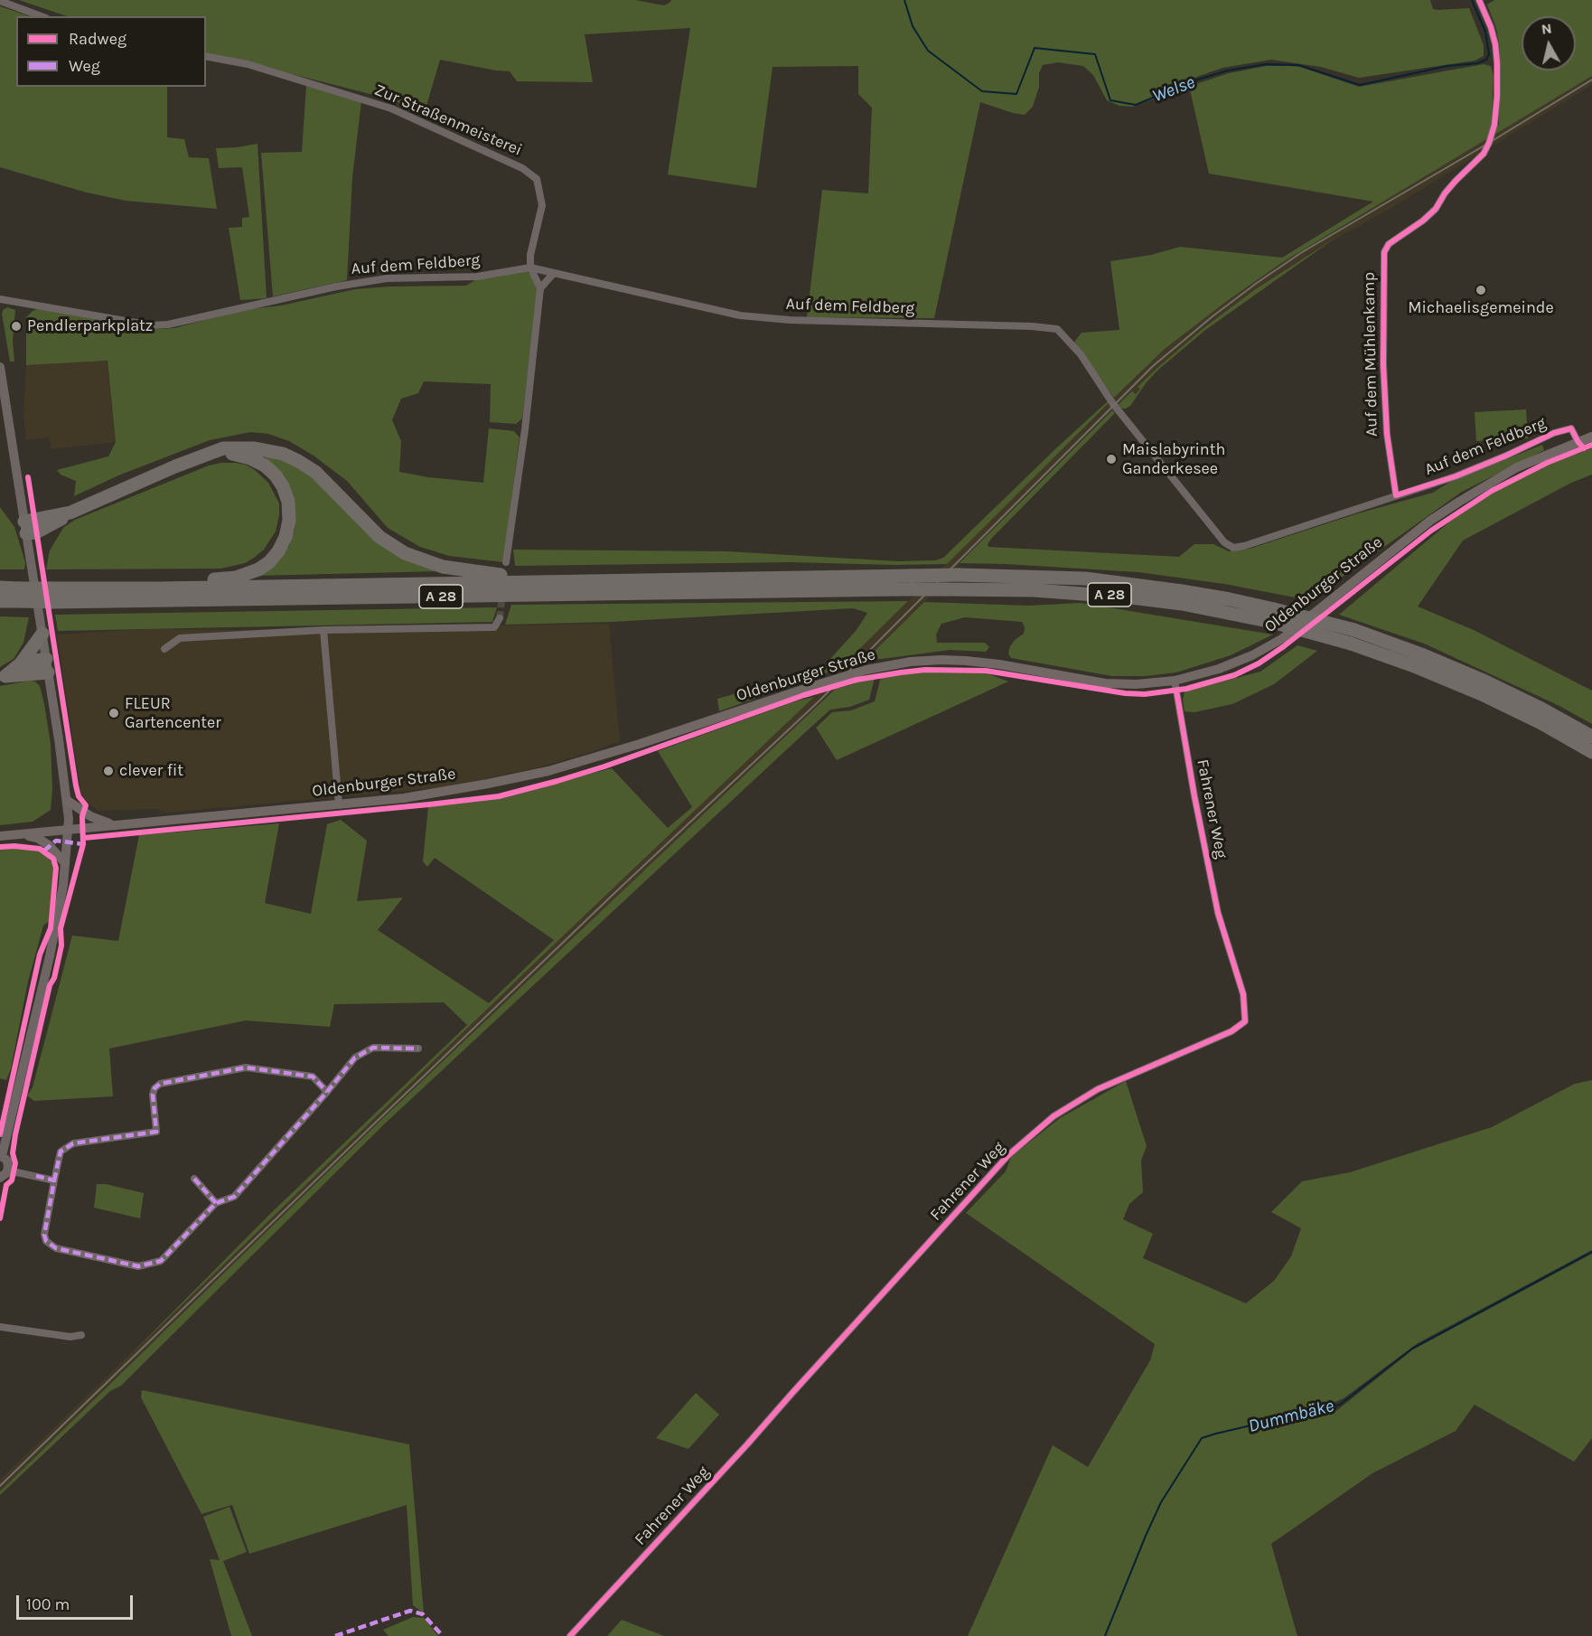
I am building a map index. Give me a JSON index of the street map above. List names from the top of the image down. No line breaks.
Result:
{"streets":{"highway":["A 28"],"main road":["Oldenburger Straße"],"street":["Zur Straßenmeisterei","Auf dem Feldberg","Auf dem Mühlenkamp","Fahrener Weg"]},"crossings":[["Zur Straßenmeisterei","Auf dem Feldberg"],["Auf dem Feldberg","Auf dem Mühlenkamp"],["Auf dem Feldberg","Oldenburger Straße"],["Oldenburger Straße","Fahrener Weg"]],"water":["Welse","Dummbäke"],"places":["Michaelisgemeinde","Pendlerparkplatz","Maislabyrinth Ganderkesee","FLEUR Gartencenter","clever fit"],"legend":["Radweg","Weg"],"scale_bar":"100 m","north":"top"}
